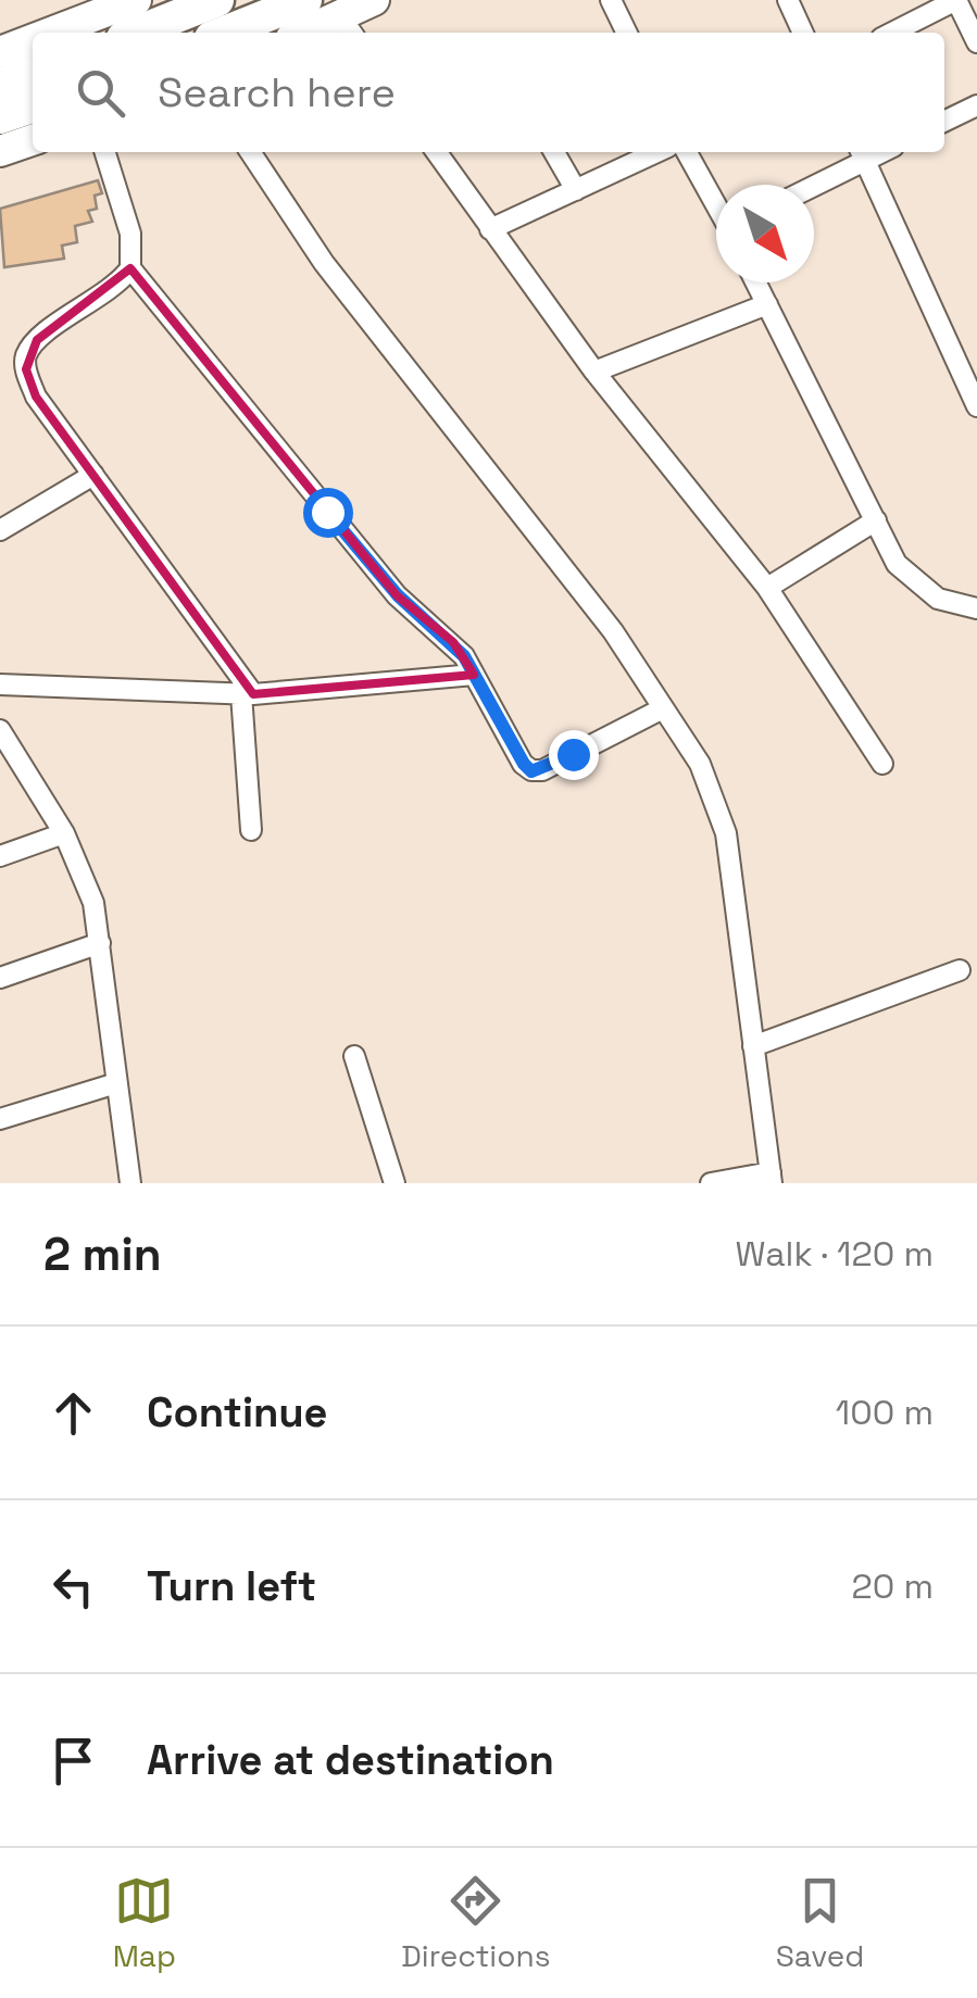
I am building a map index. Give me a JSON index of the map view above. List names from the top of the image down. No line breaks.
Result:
{"north":"bottom right","page":{"search":"Search here","heading":["2 min","Walk · 120 m"],"list":[["Continue","100 m"],["Turn left","20 m"],"Arrive at destination"],"nav":["Map","Directions","Saved"]}}
